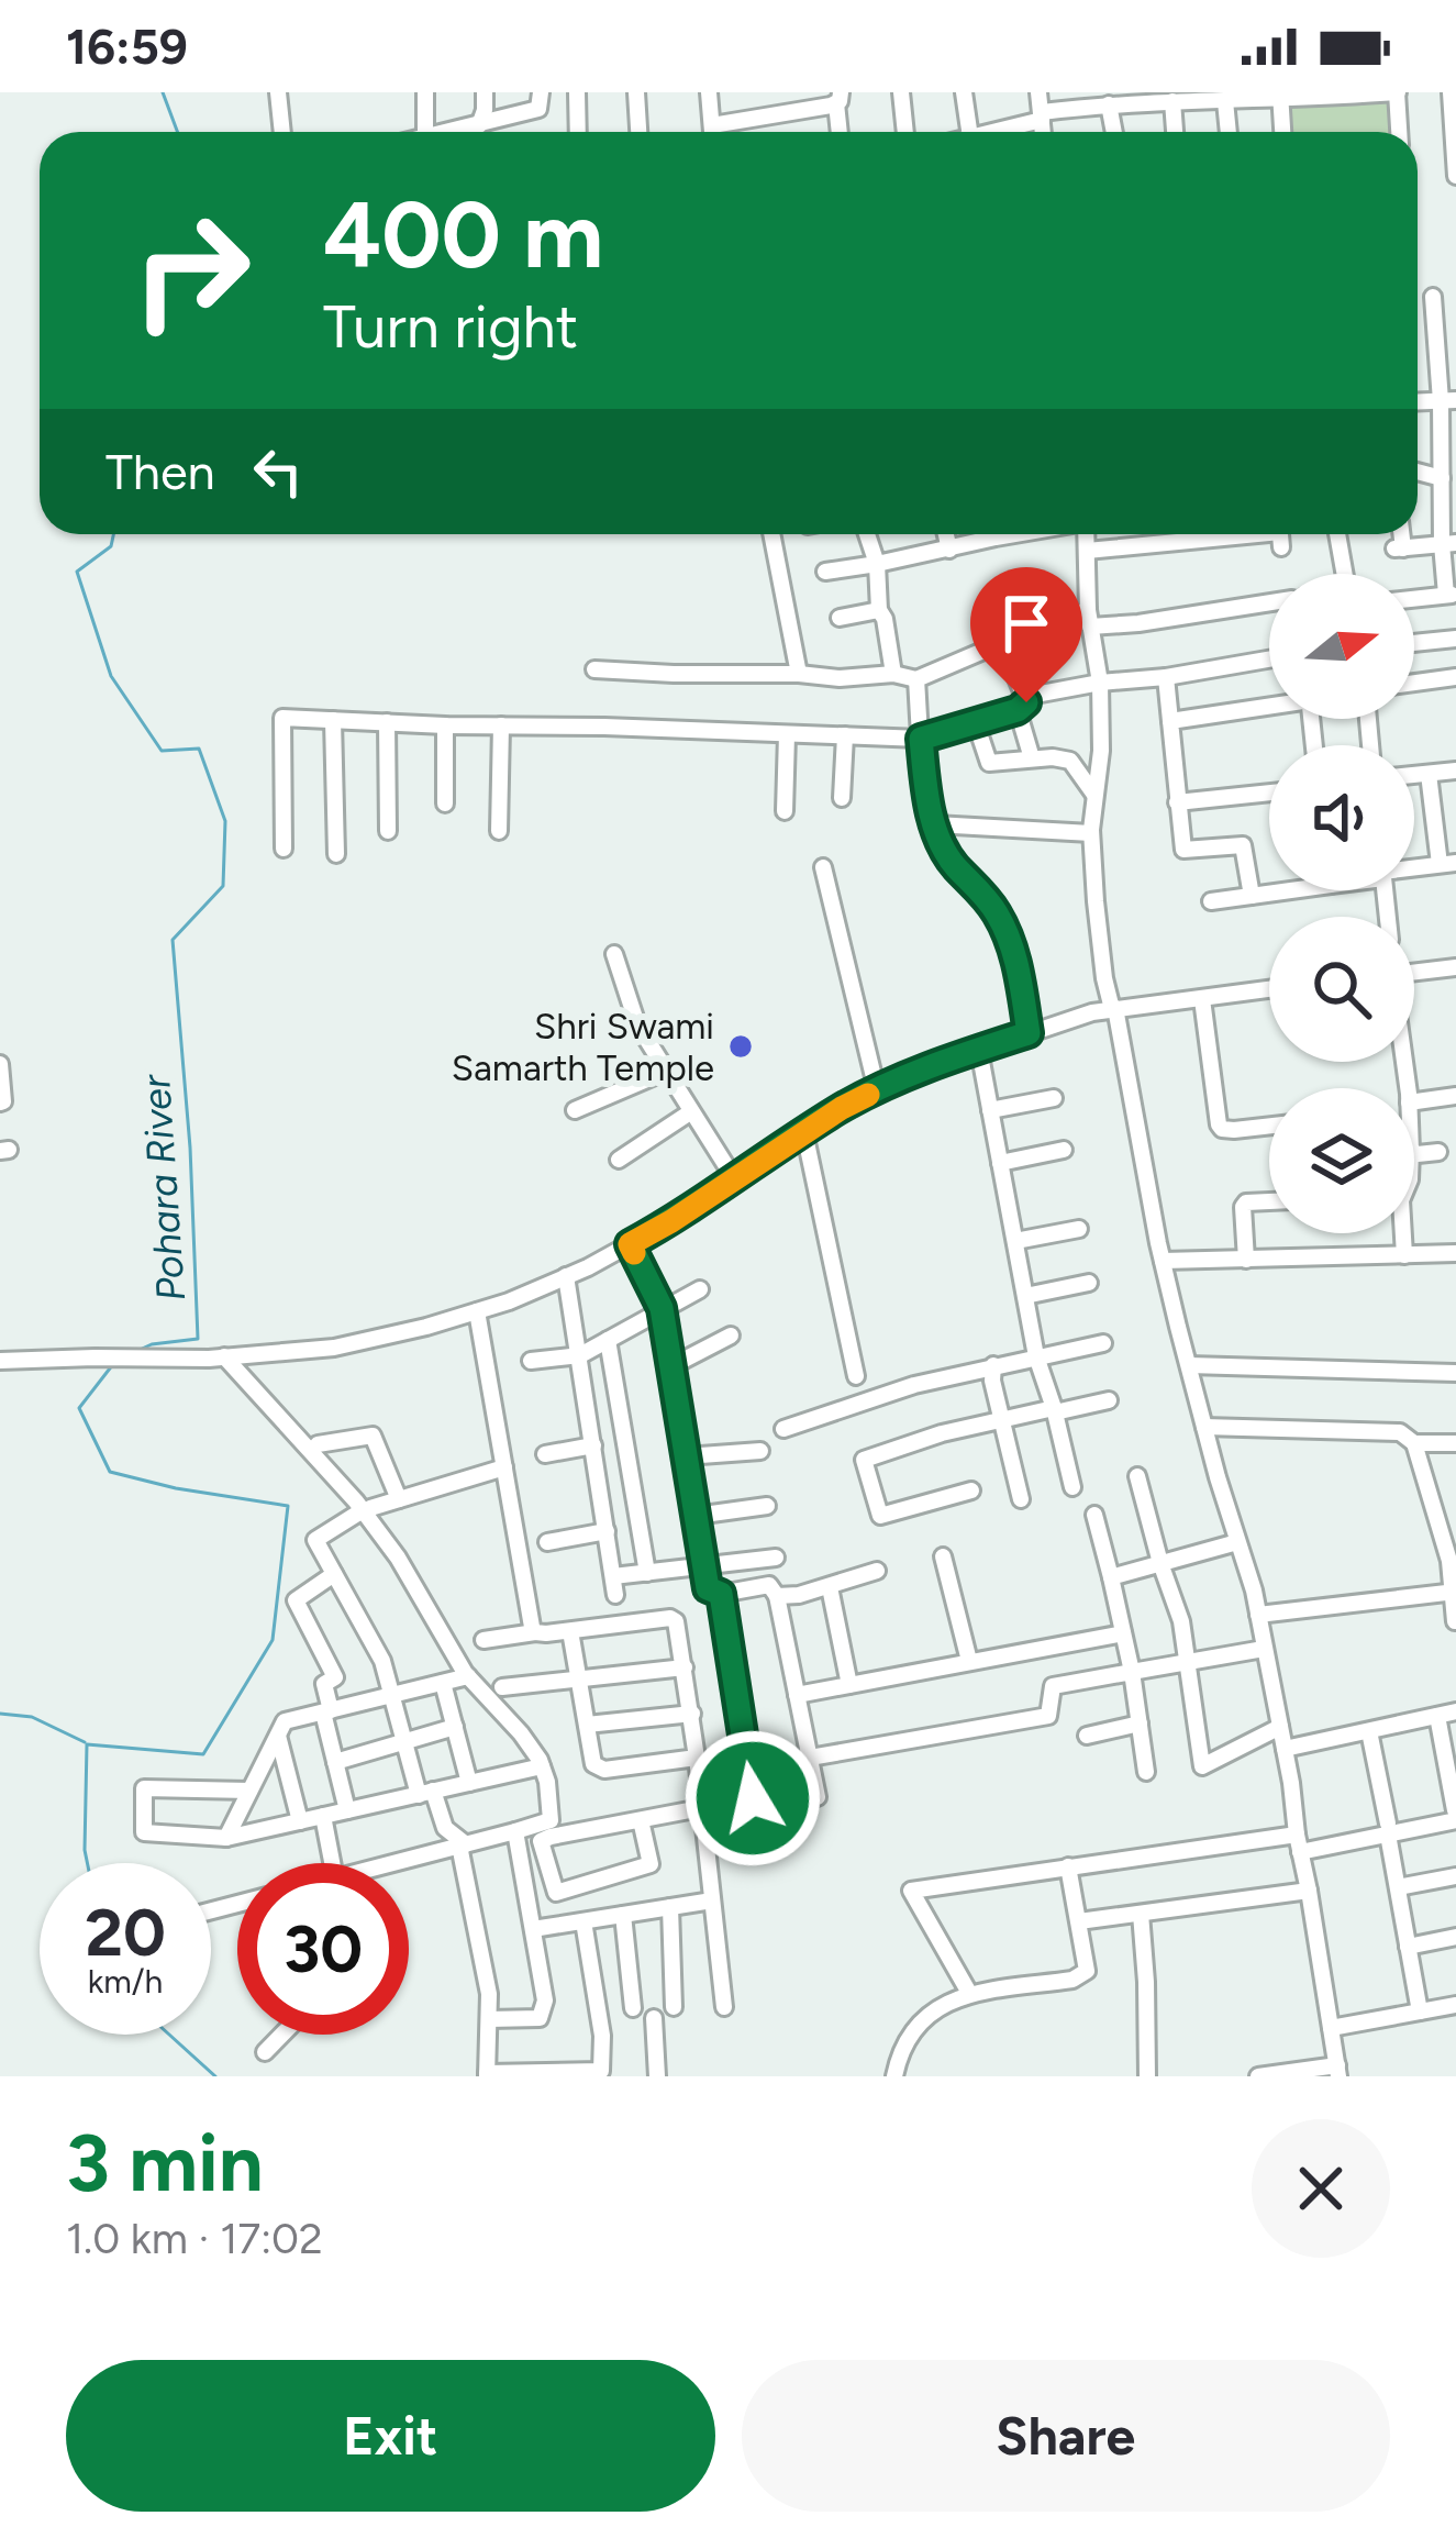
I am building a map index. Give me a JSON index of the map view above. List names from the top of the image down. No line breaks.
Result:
{"water":["Pohara River"],"places":["Shri Swami Samarth Temple"],"north":"right","page":{"status":"16:59","turn":["400 m","Turn right"],"then":"Then","speed":"20 km/h","limit":"30","heading":["3 min","1.0 km · 17:02"],"buttons":["Exit","Share"]}}
